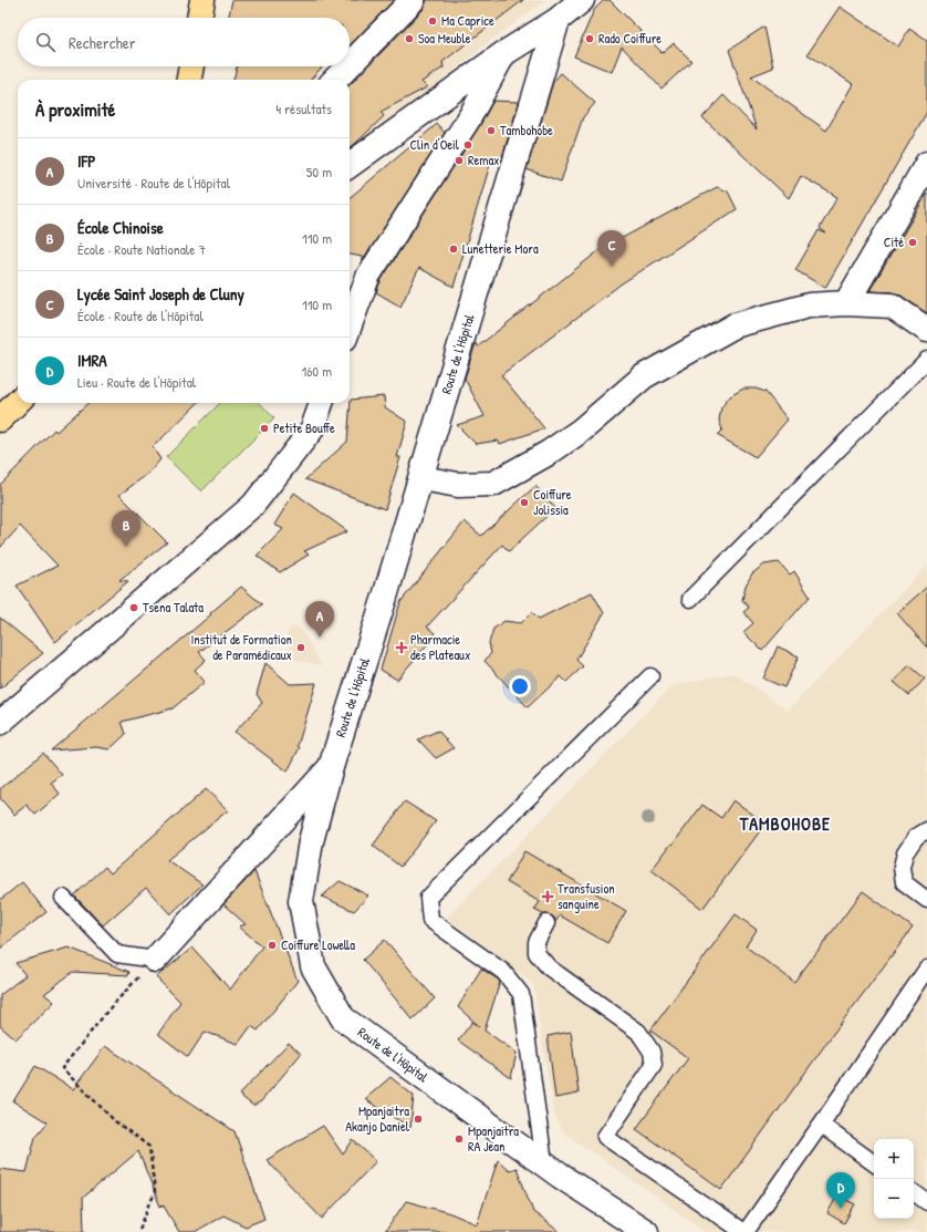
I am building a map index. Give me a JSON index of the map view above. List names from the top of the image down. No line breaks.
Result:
{"streets":{"street":["Route de l'Hôpital"]},"districts":["TAMBOHOBE"],"places":{"other":["Ma Caprice","Soa Meuble","Rado Coiffure","Tambohobe","Clin d'Oeil","Remax","Cité","Lunetterie Mora","Petite Bouffe","Coiffure Jolissia","Tsena Talata","Institut de Formation de Paramédicaux","Coiffure Lowella","Mpanjaitra Akanjo Daniel","Mpanjaitra RA Jean"],"health":["Pharmacie des Plateaux","Transfusion sanguine"]},"page":{"search":"Rechercher","heading":["À proximité","4 résultats"],"list":[{"mark":"A","name":"IFP","note":"Université · Route de l'Hôpital","value":"50 m"},{"mark":"B","name":"École Chinoise","note":"École · Route Nationale 7","value":"110 m"},{"mark":"C","name":"Lycée Saint Joseph de Cluny","note":"École · Route de l'Hôpital","value":"110 m"},{"mark":"D","name":"IMRA","note":"Lieu · Route de l'Hôpital","value":"160 m"}],"pins":["C","B","A","D"],"map_buttons":["+","−"]}}
